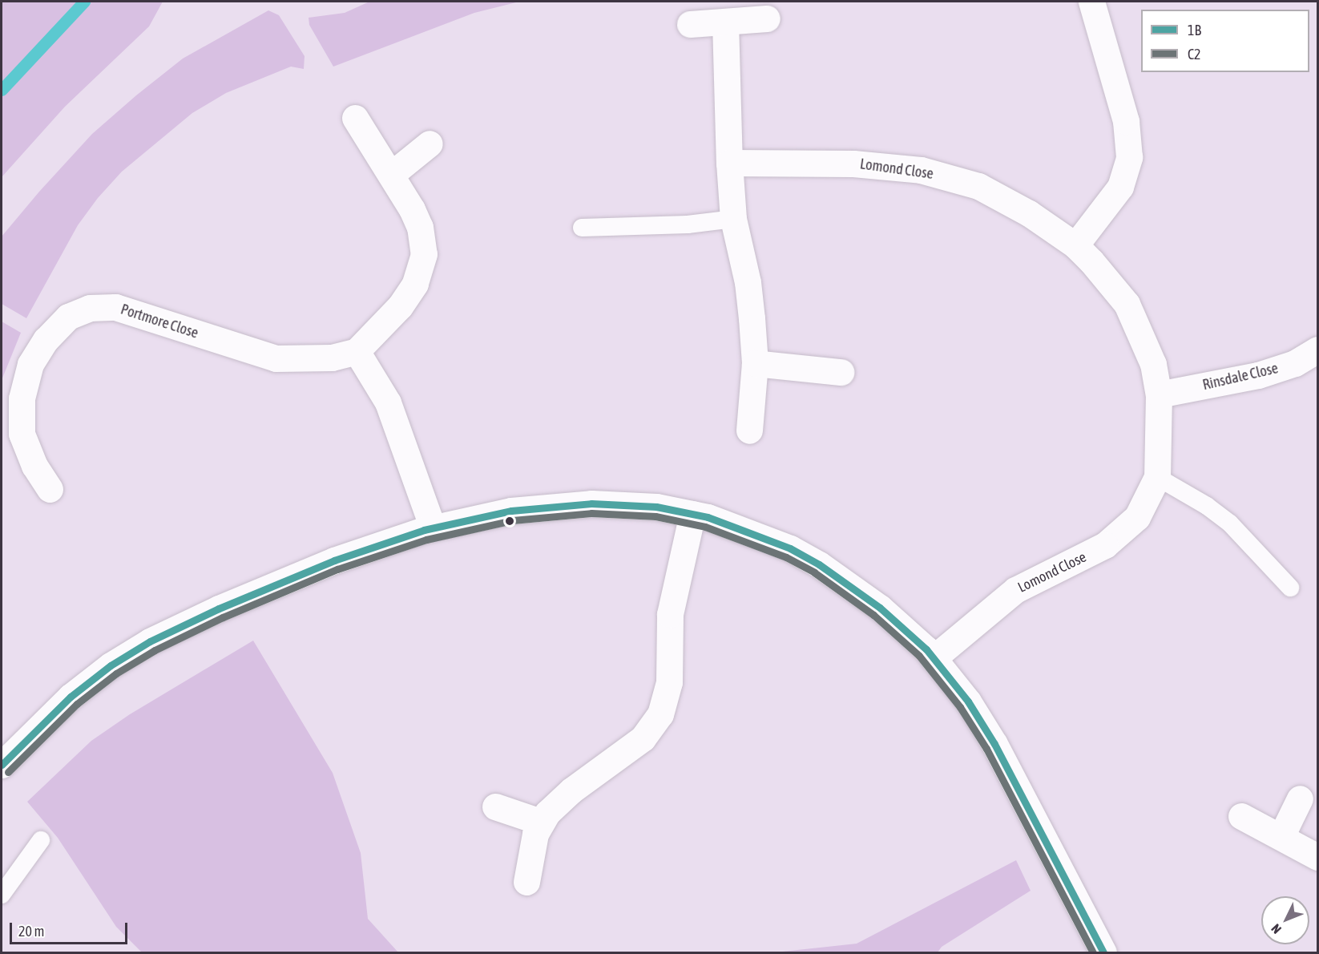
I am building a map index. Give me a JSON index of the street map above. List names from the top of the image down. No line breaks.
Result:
{"streets":{"street":["Lomond Close","Portmore Close","Rinsdale Close"]},"crossings":[["Lomond Close","Rinsdale Close"]],"lines":["transit line 1B","transit line C2"],"legend":["1B","C2"],"scale_bar":"20 m","north":"bottom left"}
